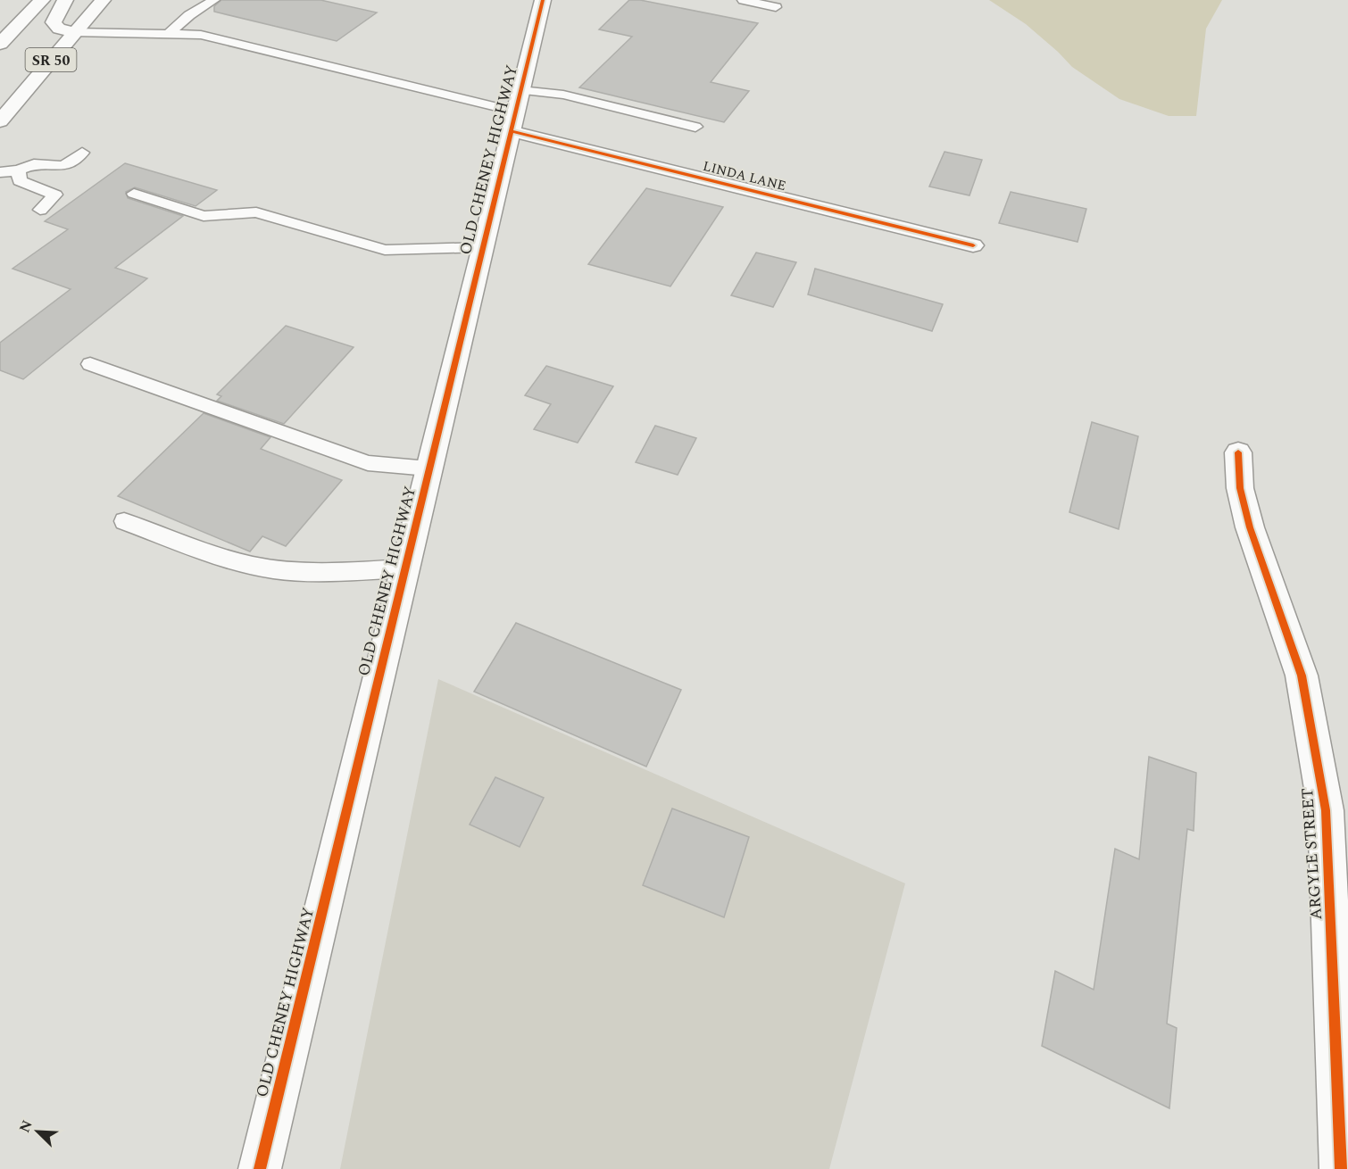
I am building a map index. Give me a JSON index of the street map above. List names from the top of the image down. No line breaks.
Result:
{"streets":{"main road":["SR 50","OLD CHENEY HIGHWAY","LINDA LANE","ARGYLE STREET"]},"crossings":[["OLD CHENEY HIGHWAY","LINDA LANE"]],"north":"top left"}
